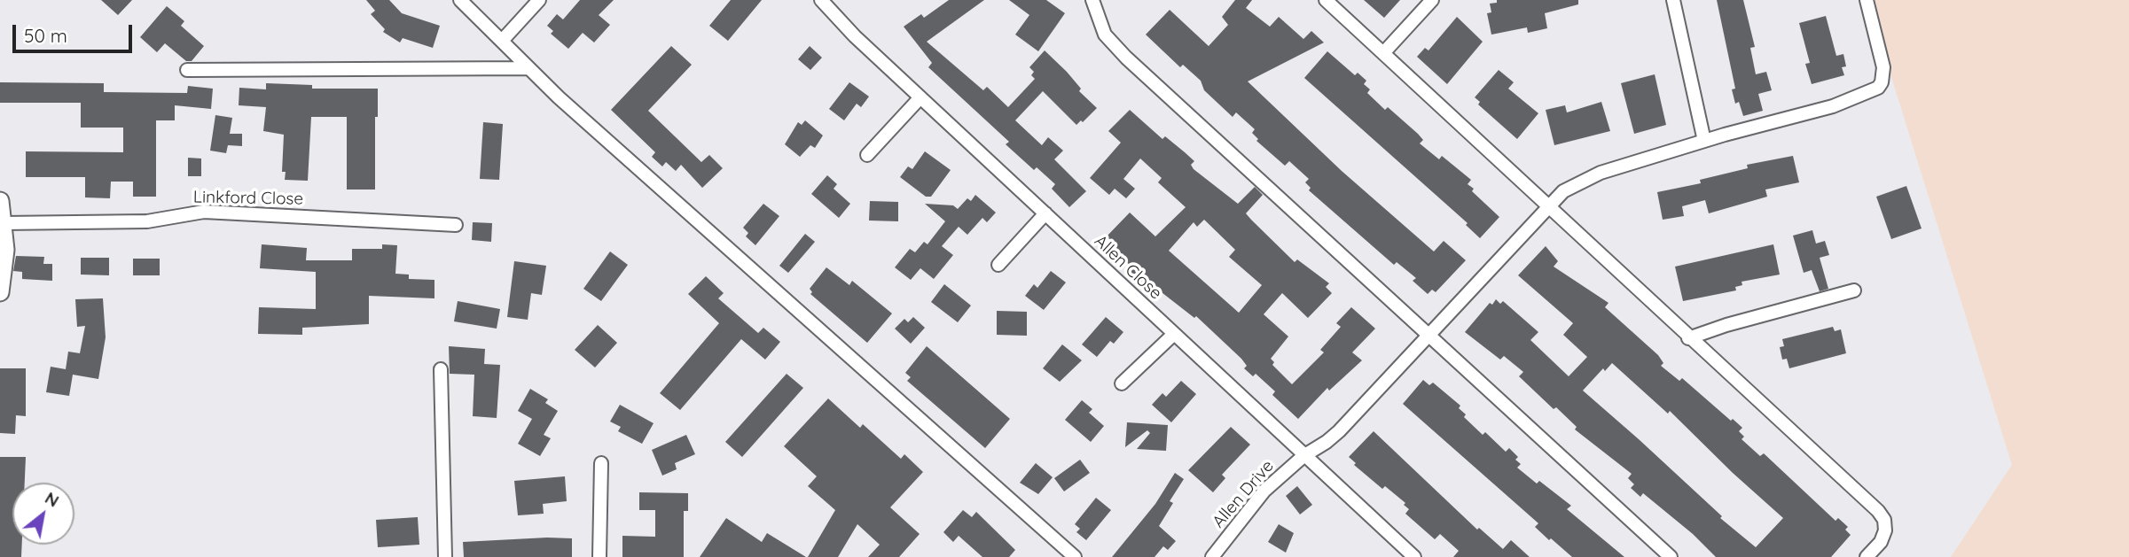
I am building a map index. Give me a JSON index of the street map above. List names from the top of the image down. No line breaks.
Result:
{"streets":{"street":["Linkford Close","Allen Close","Allen Drive"]},"crossings":[["Allen Close","Allen Drive"]],"scale_bar":"50 m","north":"top right"}
